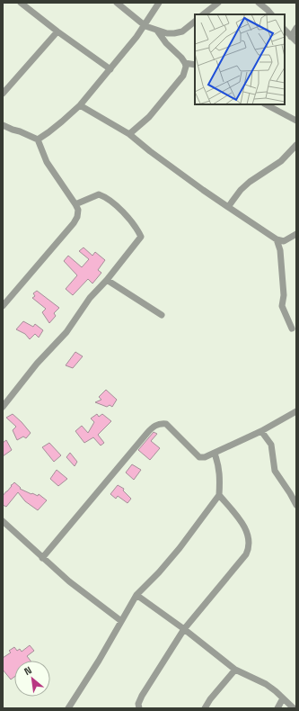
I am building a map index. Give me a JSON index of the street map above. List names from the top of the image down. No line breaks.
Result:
{"north":"top left"}
